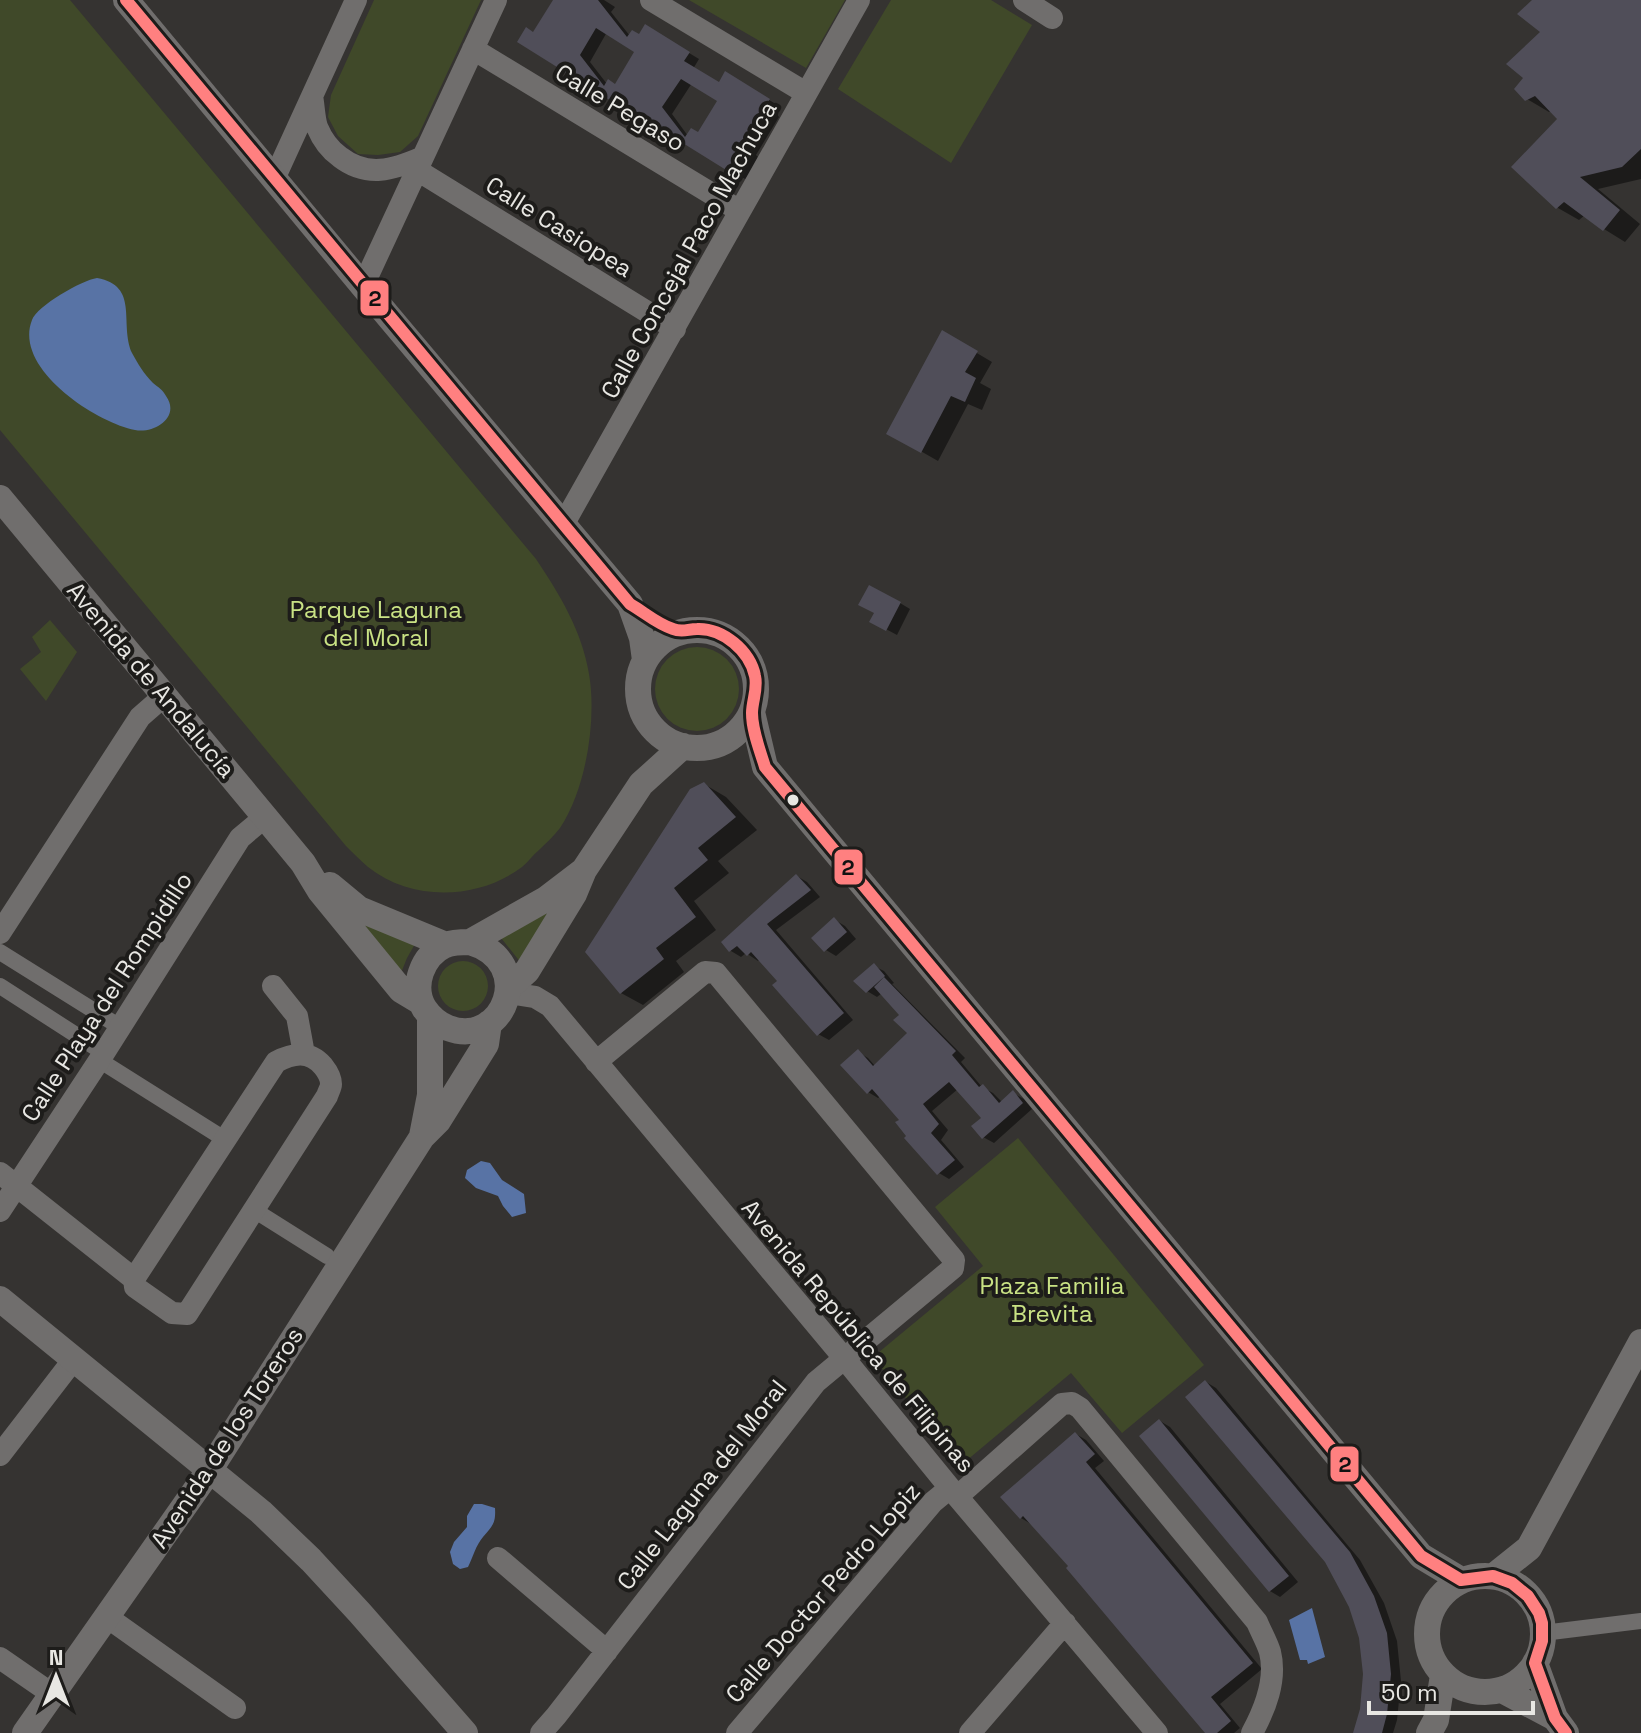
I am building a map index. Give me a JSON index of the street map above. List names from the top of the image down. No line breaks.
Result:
{"streets":{"street":["Calle Pegaso","Calle Casiopea","Calle Concejal Paco Machuca","Avenida de Andalucía","Calle Playa del Rompidillo","Avenida República de Filipinas","Avenida de los Toreros","Calle Laguna del Moral","Calle Doctor Pedro Lopiz"]},"crossings":[["Calle Pegaso","Calle Concejal Paco Machuca"],["Calle Casiopea","Calle Concejal Paco Machuca"],["Avenida de Andalucía","Calle Playa del Rompidillo"],["Avenida de Andalucía","Avenida República de Filipinas"],["Avenida de Andalucía","Avenida de los Toreros"],["Avenida República de Filipinas","Avenida de los Toreros"],["Avenida República de Filipinas","Calle Laguna del Moral"],["Avenida República de Filipinas","Calle Doctor Pedro Lopiz"]],"parks":["Parque Laguna del Moral","Plaza Familia Brevita"],"lines":["transit line 2"],"scale_bar":"50 m","north":"top"}
